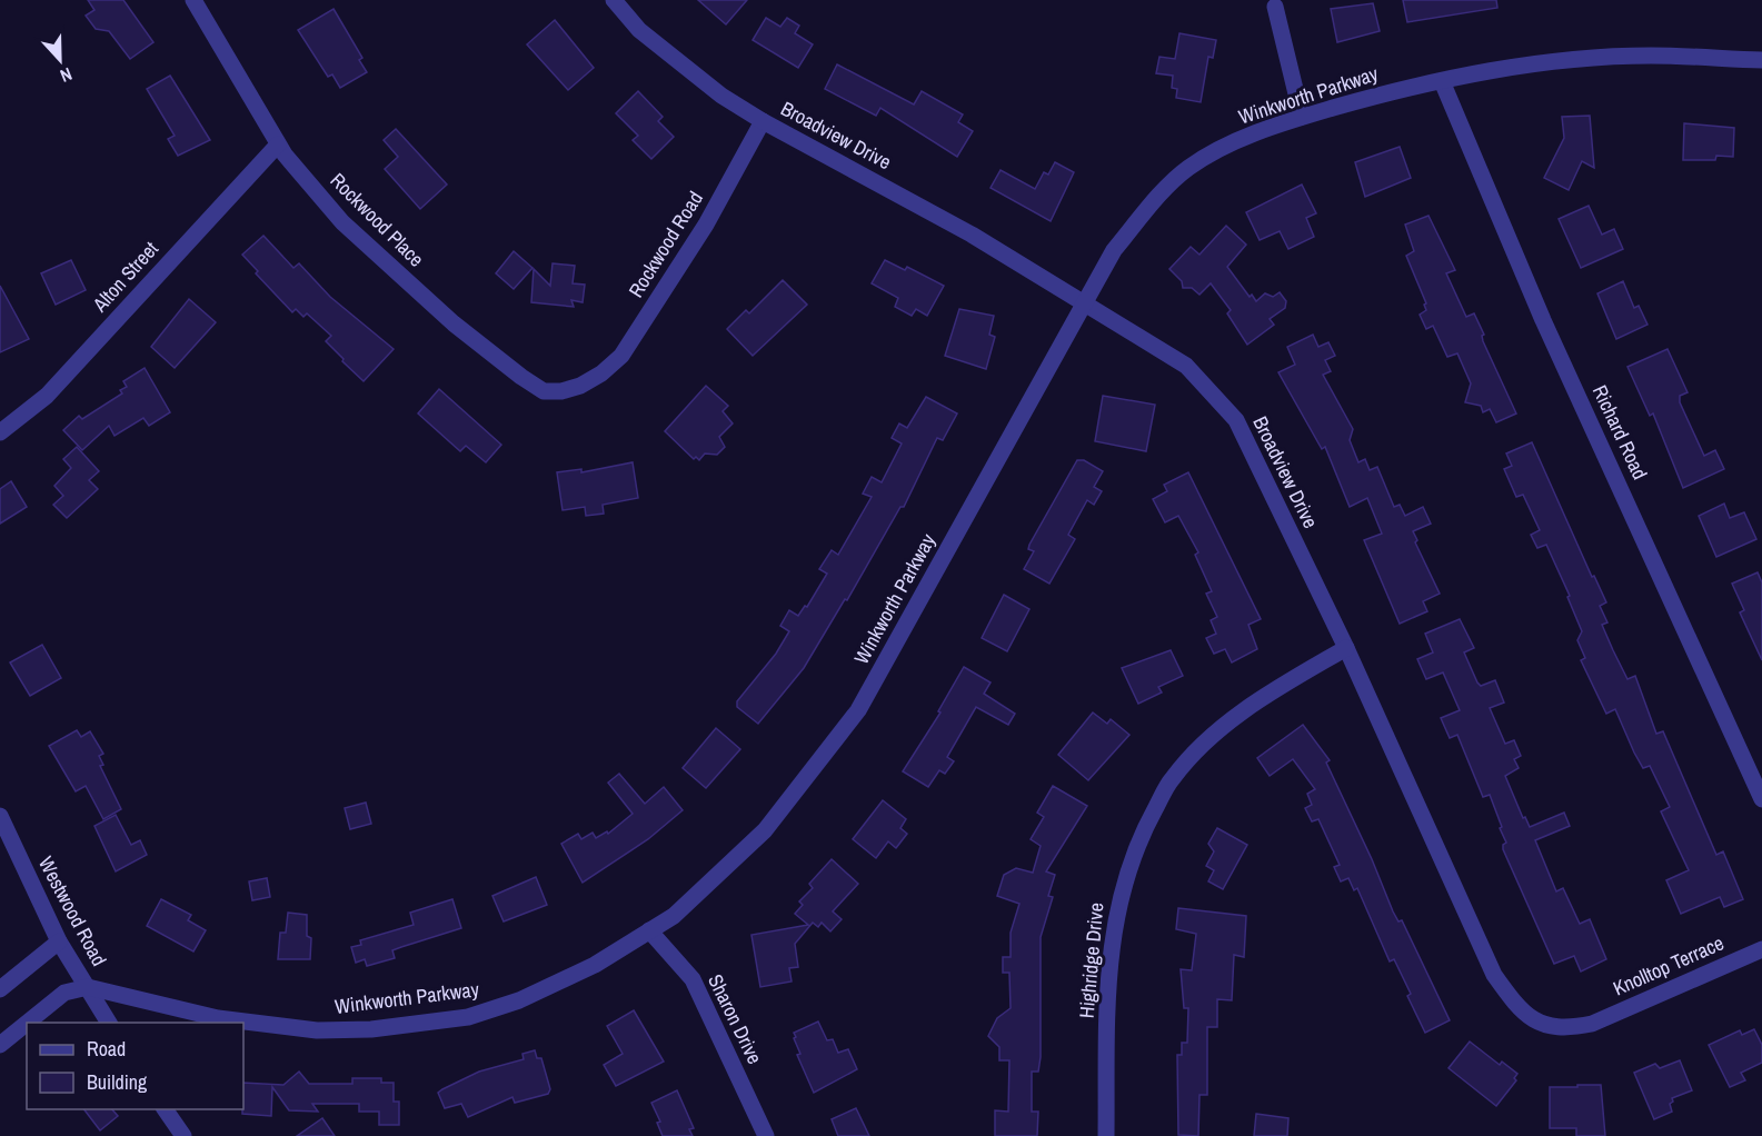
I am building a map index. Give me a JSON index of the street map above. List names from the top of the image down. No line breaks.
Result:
{"streets":{"street":["Winkworth Parkway","Broadview Drive","Rockwood Place","Rockwood Road","Alton Street","Richard Road","Westwood Road","Highridge Drive","Knolltop Terrace","Sharon Drive"]},"crossings":[["Winkworth Parkway","Broadview Drive"],["Winkworth Parkway","Richard Road"],["Winkworth Parkway","Westwood Road"],["Winkworth Parkway","Sharon Drive"],["Broadview Drive","Rockwood Road"],["Broadview Drive","Highridge Drive"],["Broadview Drive","Knolltop Terrace"],["Rockwood Place","Rockwood Road"],["Rockwood Place","Alton Street"]],"legend":["Road","Building"],"north":"bottom"}
